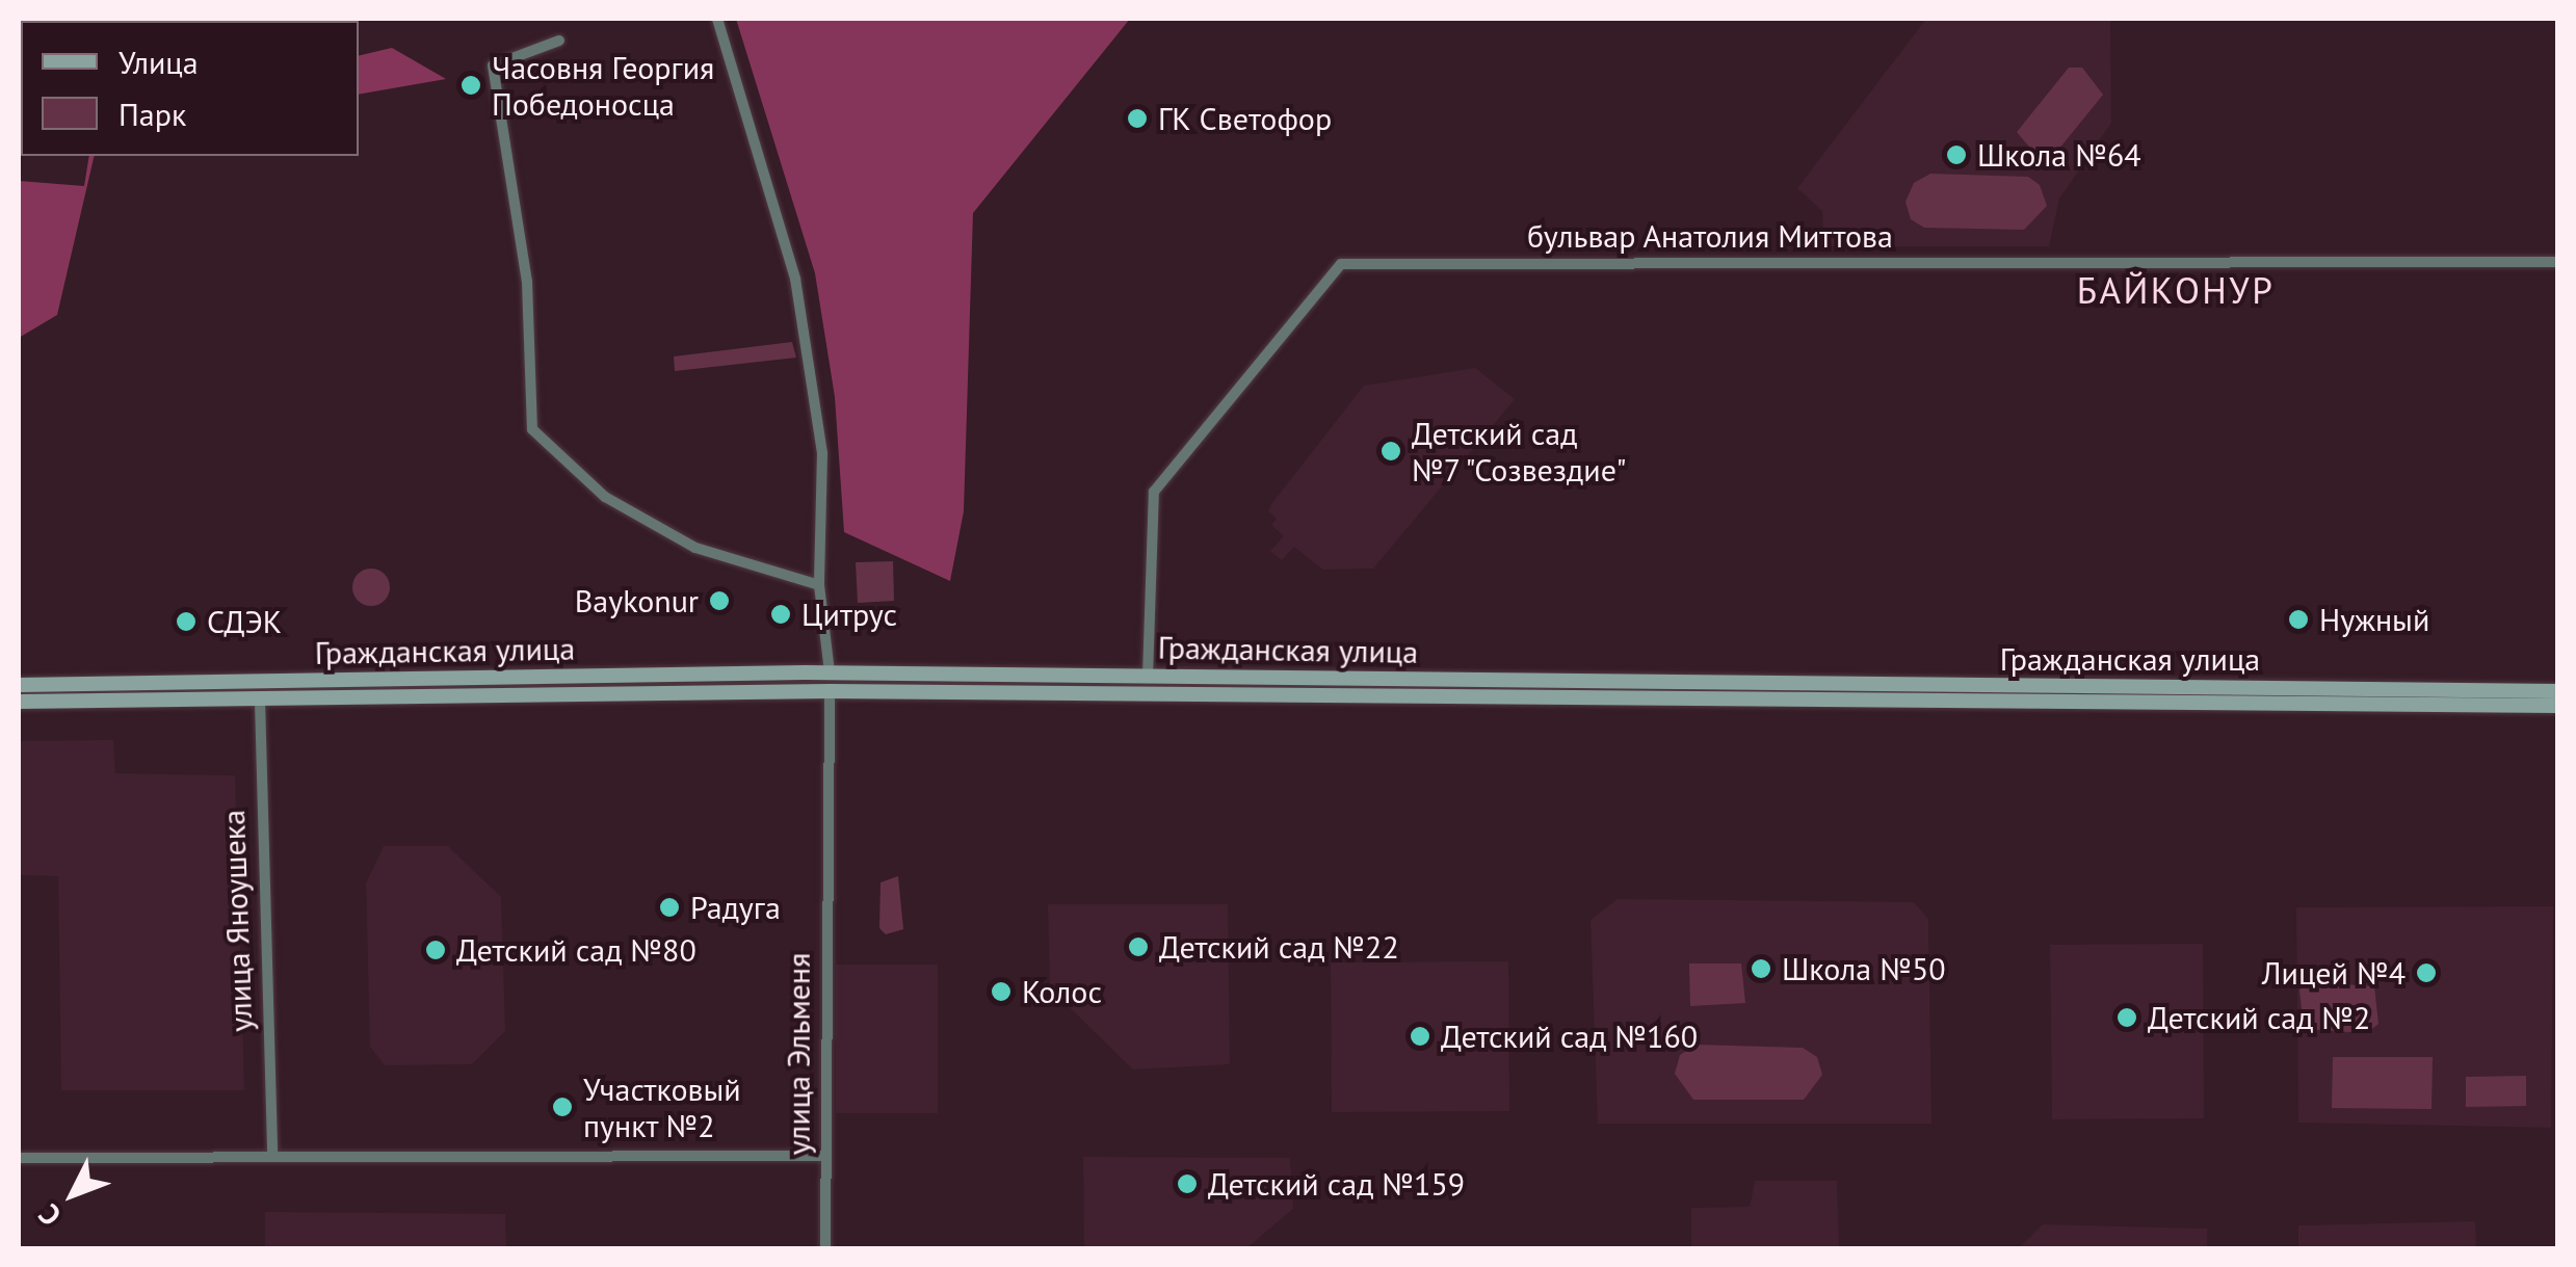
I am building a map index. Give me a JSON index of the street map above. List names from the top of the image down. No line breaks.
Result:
{"streets":{"main road":["Гражданская улица","улица Яноушека","улица Эльменя"],"street":["бульвар Анатолия Миттова"]},"crossings":[["бульвар Анатолия Миттова","Гражданская улица"],["Гражданская улица","улица Яноушека"],["Гражданская улица","улица Эльменя"]],"districts":["БАЙКОНУР"],"places":["Часовня Георгия Победоносца","ГК Светофор","Школа №64","Детский сад №7 \"Созвездие\"","Baykonur","Цитрус","Нужный","СДЭК","Радуга","Детский сад №22","Детский сад №80","Школа №50","Лицей №4","Колос","Детский сад №2","Детский сад №160","Участковый пункт №2","Детский сад №159"],"legend":["Улица","Парк"],"north":"bottom left"}
